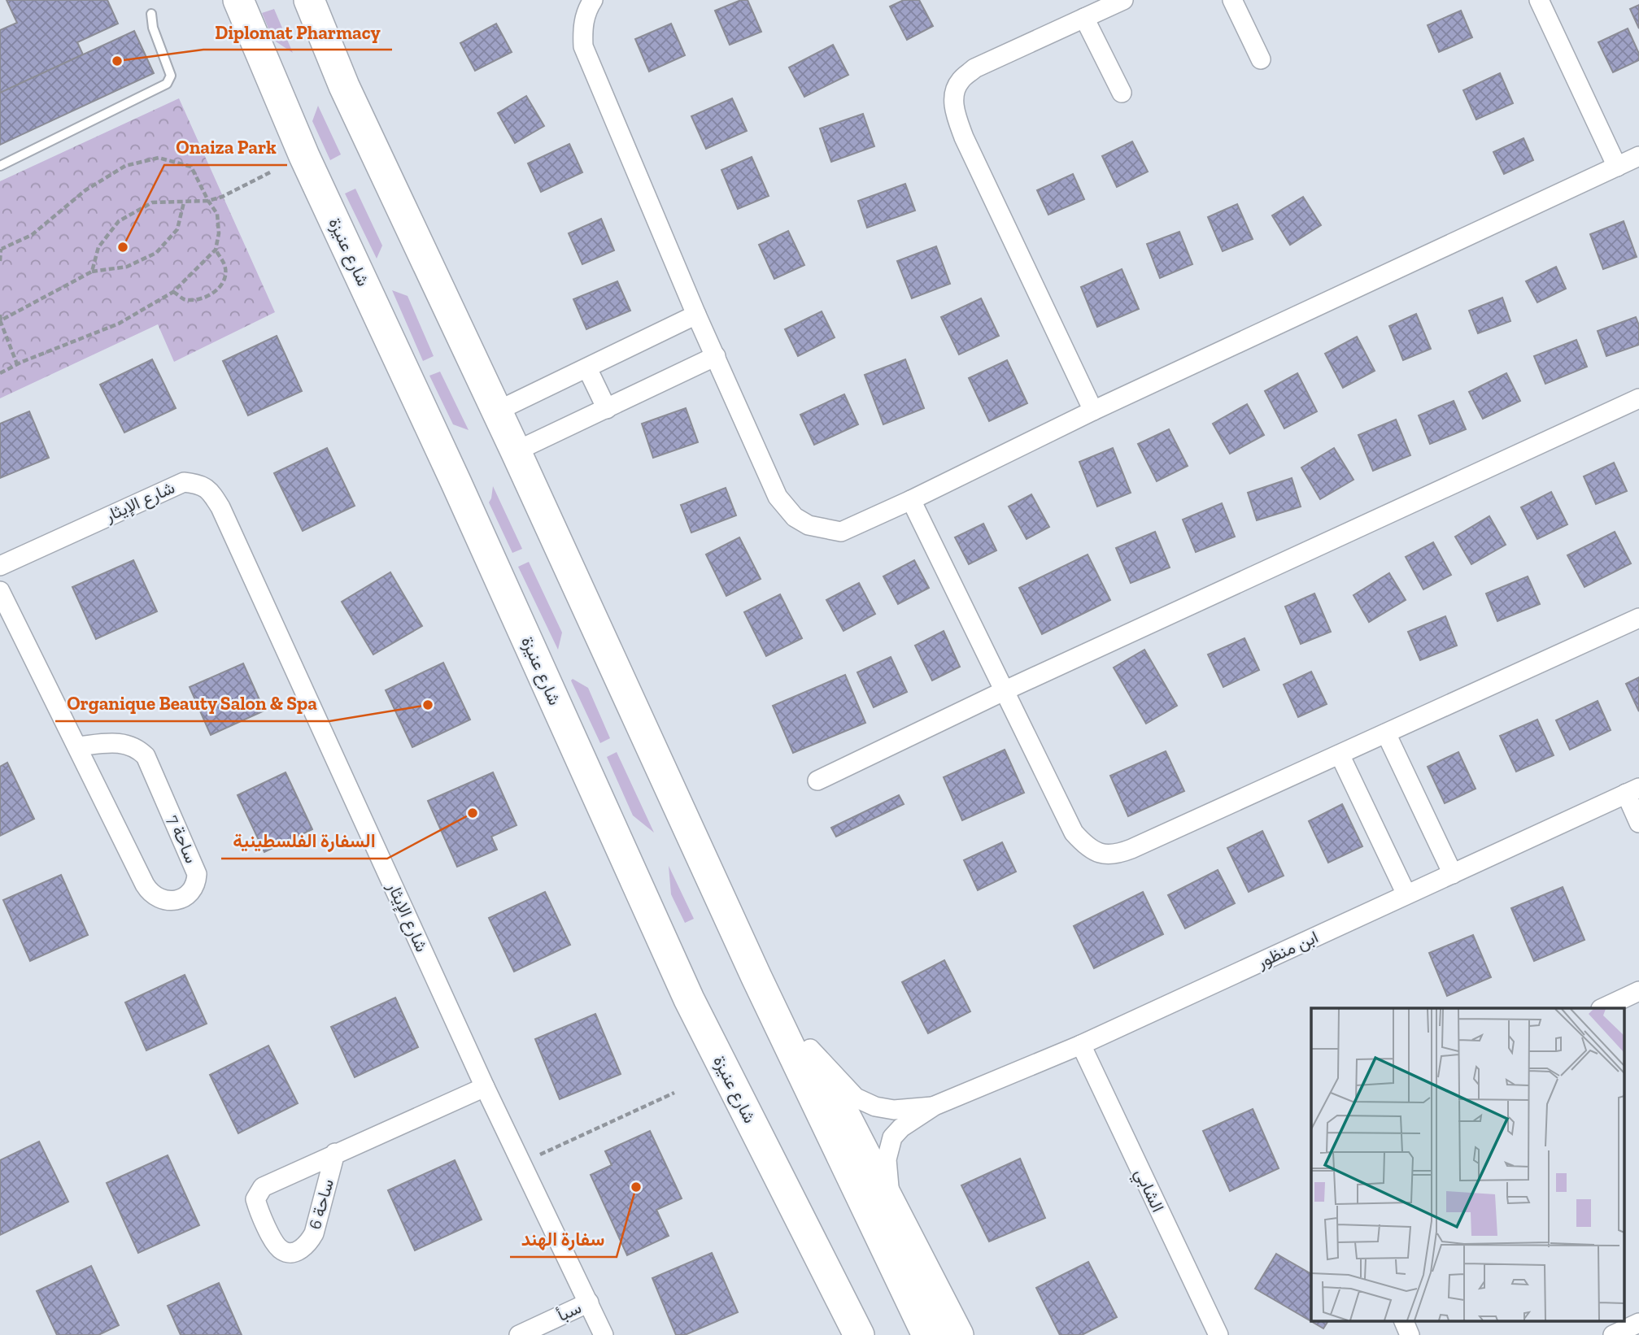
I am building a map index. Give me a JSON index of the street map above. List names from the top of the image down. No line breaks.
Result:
{"streets":{"highway":["شارع عنيزة"],"street":["شارع الإيثار","ساحة 7","ابن منظور","الشابي","ساحة 6","سبأ"]},"crossings":[["شارع الإيثار","ساحة 6"],["شارع الإيثار","سبأ"],["ابن منظور","الشابي"]],"places":["Diplomat Pharmacy","Onaiza Park","Organique Beauty Salon & Spa","السفارة الفلسطينية","سفارة الهند"]}
